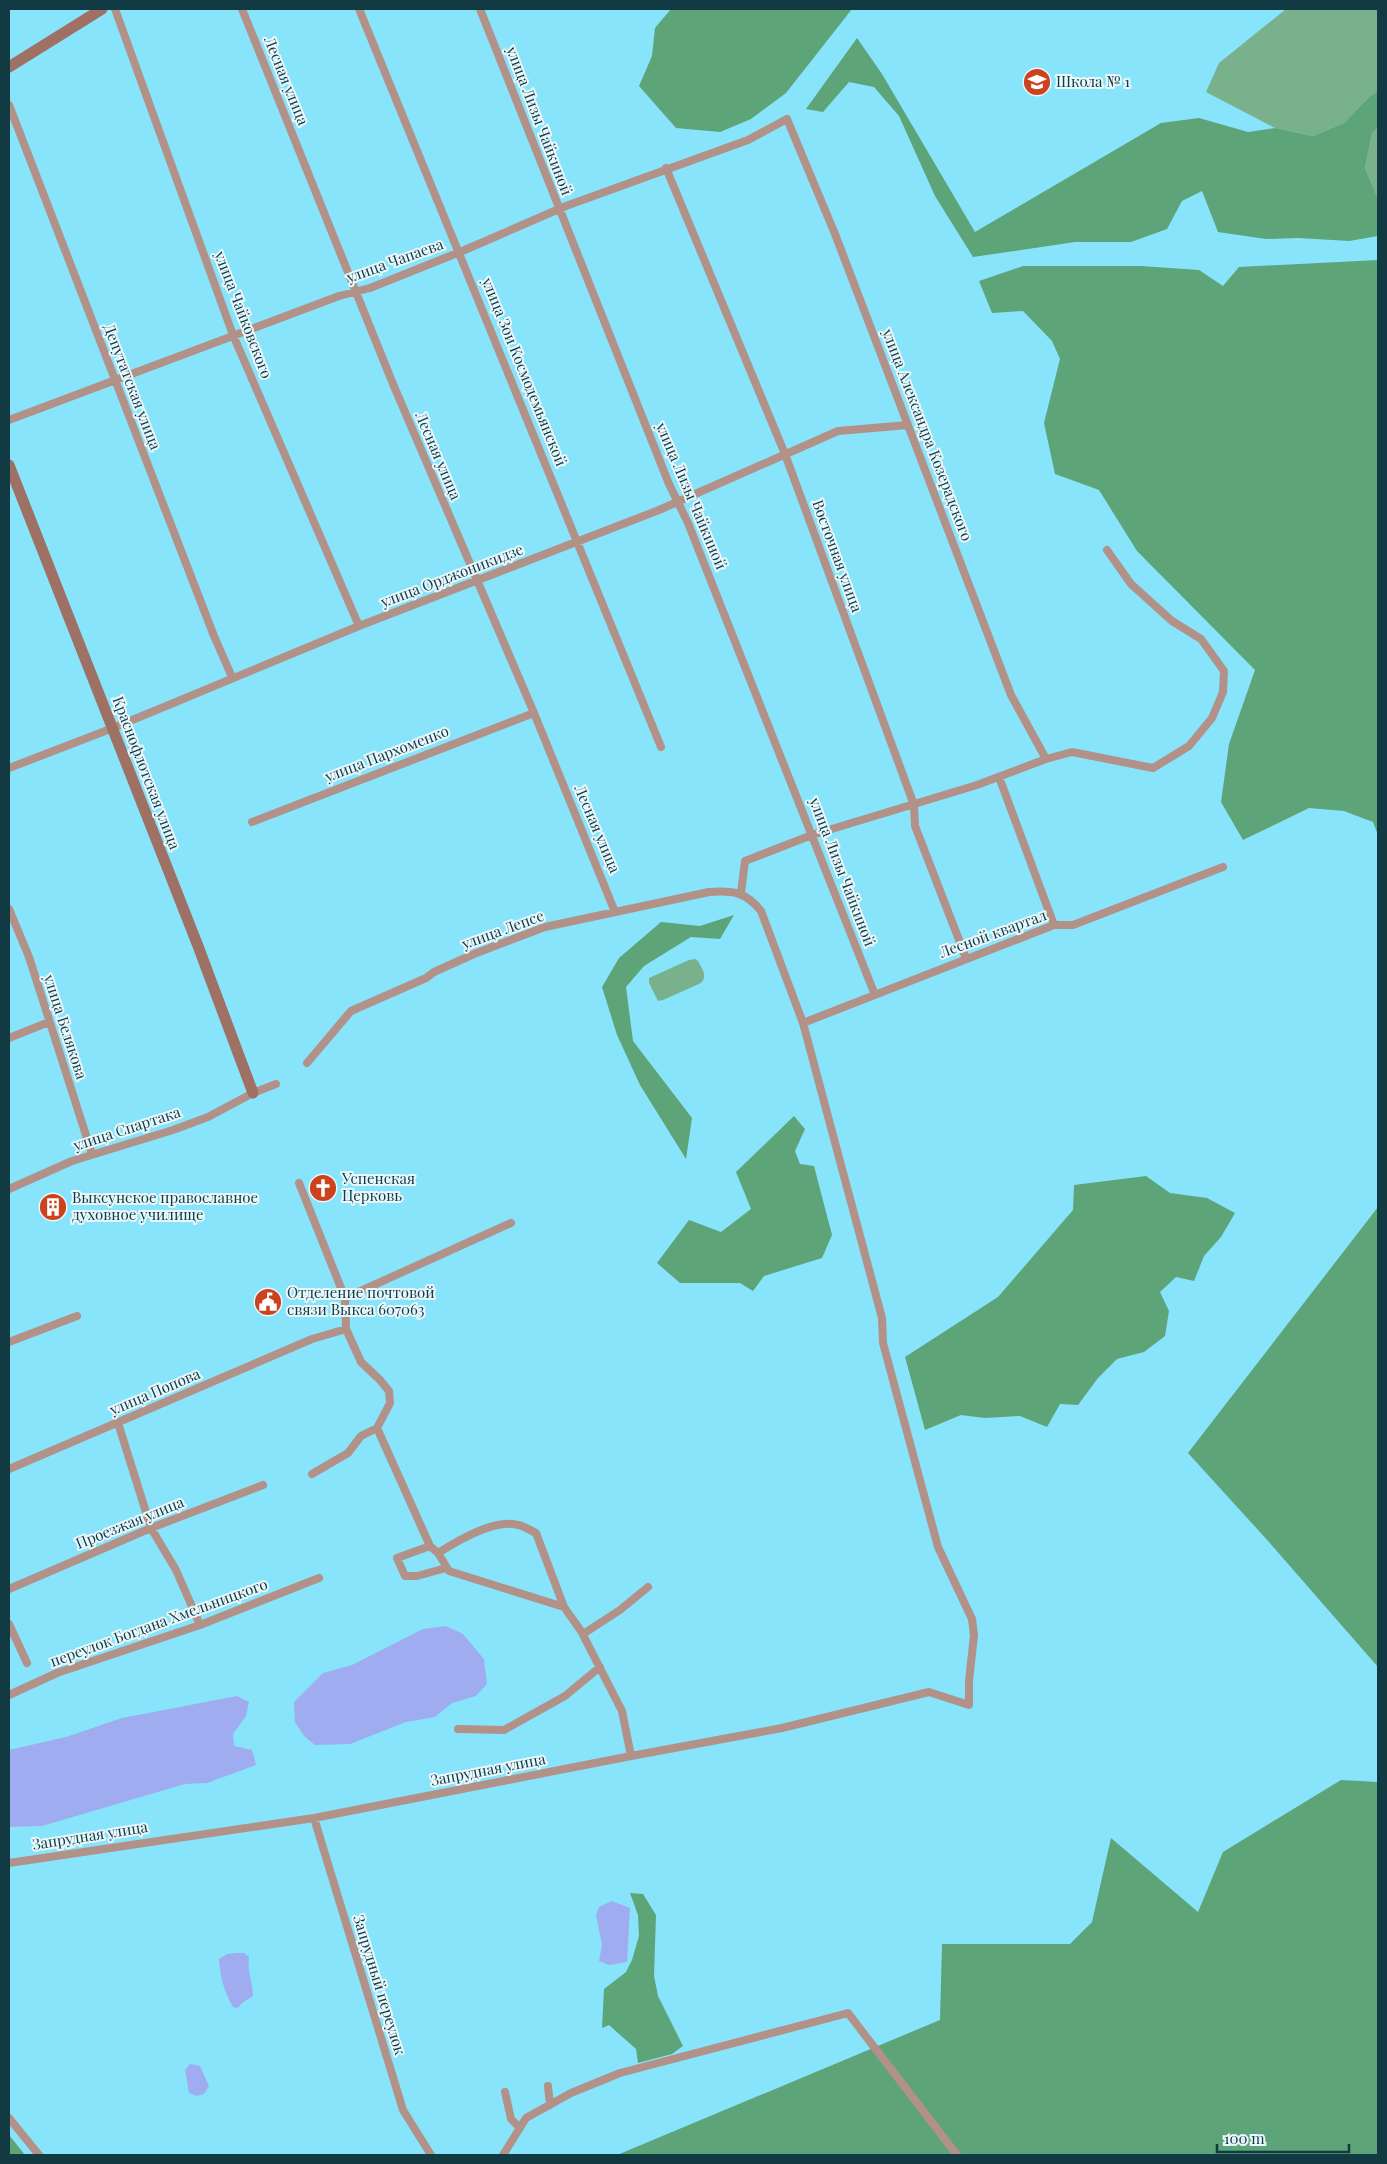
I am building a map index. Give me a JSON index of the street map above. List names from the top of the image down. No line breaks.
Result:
{"streets":{"street":["Лесная улица","улица Лизы Чайкиной","улица Чапаева","улица Чайковского","улица Зои Космодемьянской","Депутатская улица","улица Александра Козерадского","Восточная улица","улица Орджоникидзе","улица Пархоменко","Краснофлотская улица","улица Лепсе","Лесной квартал","улица Белякова","улица Спартака","улица Попова","Проезжая улица","переулок Богдана Хмельницкого","Запрудная улица","Запрудный переулок"]},"crossings":[["Лесная улица","улица Чапаева"],["Лесная улица","улица Орджоникидзе"],["Лесная улица","улица Пархоменко"],["Лесная улица","улица Лепсе"],["улица Лизы Чайкиной","улица Чапаева"],["улица Лизы Чайкиной","улица Орджоникидзе"],["улица Лизы Чайкиной","Лесной квартал"],["улица Чапаева","улица Чайковского"],["улица Чапаева","улица Зои Космодемьянской"],["улица Чапаева","Депутатская улица"],["улица Чапаева","улица Александра Козерадского"],["улица Чапаева","Восточная улица"],["улица Чайковского","улица Орджоникидзе"],["улица Зои Космодемьянской","улица Орджоникидзе"],["Депутатская улица","улица Орджоникидзе"],["улица Александра Козерадского","улица Орджоникидзе"],["Восточная улица","улица Орджоникидзе"],["Восточная улица","Лесной квартал"],["улица Орджоникидзе","Краснофлотская улица"],["Краснофлотская улица","улица Спартака"],["Лесной квартал","Запрудная улица"],["улица Белякова","улица Спартака"],["Запрудная улица","Запрудный переулок"]],"places":{"school or university":["Школа № 1"],"church":["Успенская Церковь"],"building":["Выксунское православное духовное училище"],"public building":["Отделение почтовой связи Выкса 607063"]},"scale_bar":"100 m"}
